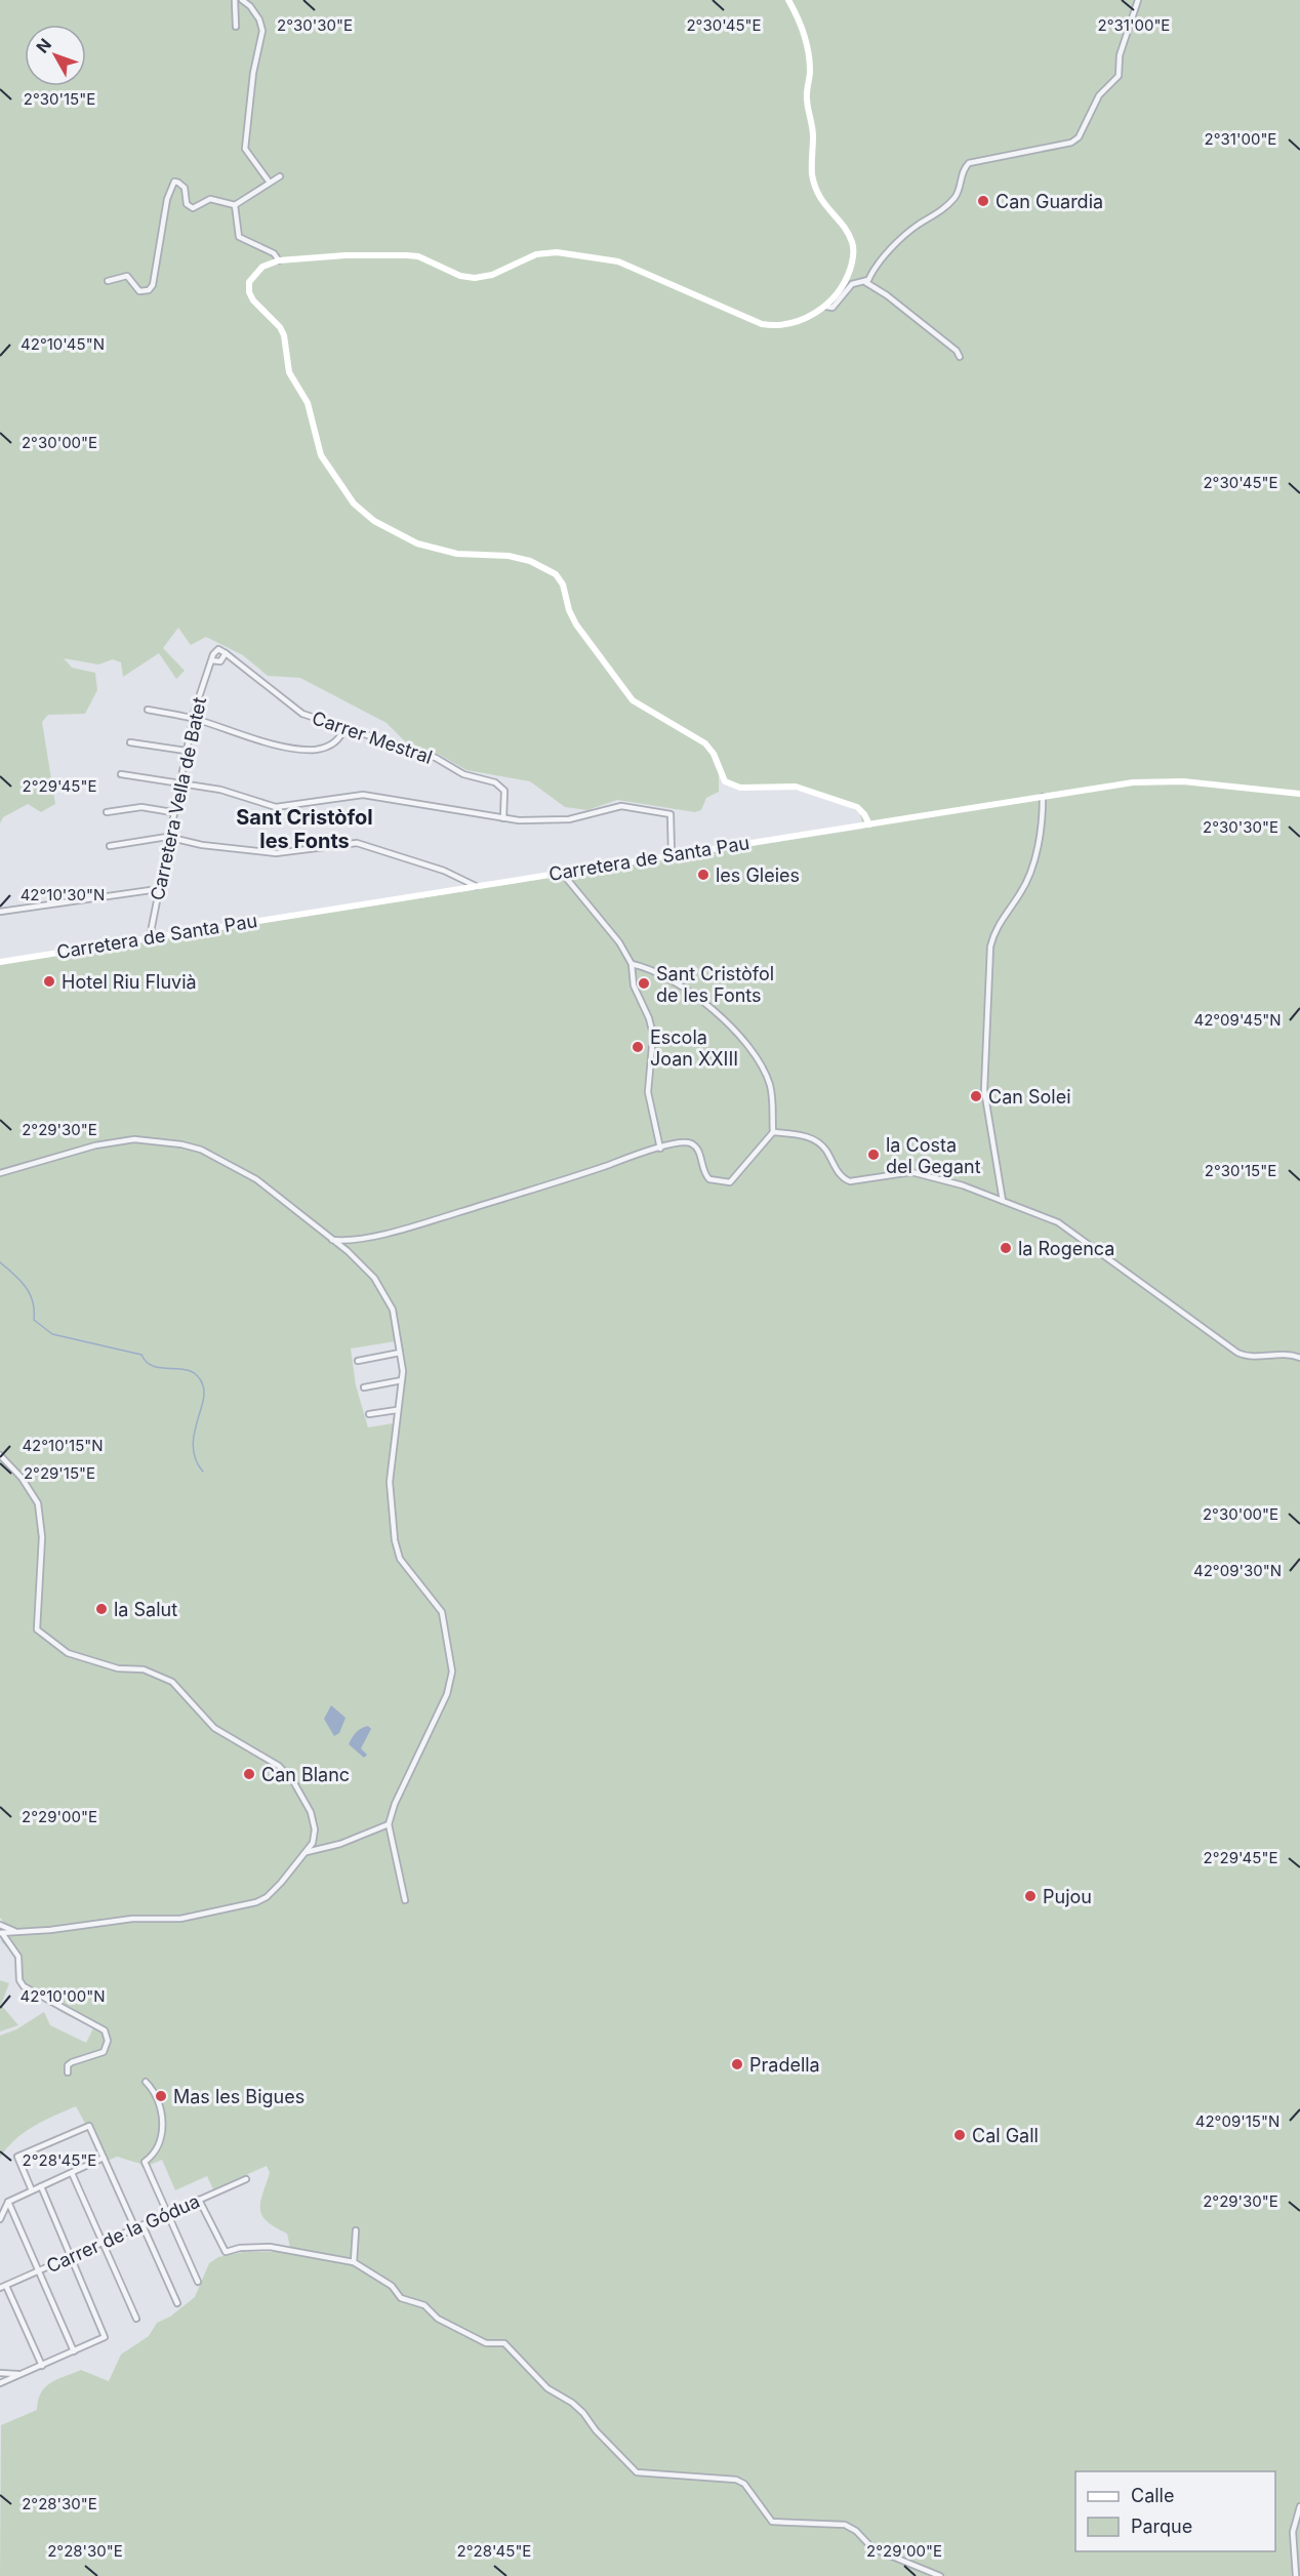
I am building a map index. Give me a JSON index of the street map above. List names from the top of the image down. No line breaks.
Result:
{"streets":{"street":["Carrer Mestral","Carretera Vella de Batet","Carretera de Santa Pau","Carrer de la Gódua"]},"crossings":[["Carretera Vella de Batet","Carretera de Santa Pau"]],"districts":["Sant Cristòfol les Fonts"],"places":["Can Guardia","les Gleies","Hotel Riu Fluvià","Sant Cristòfol de les Fonts","Escola Joan XXIII","Can Solei","la Costa del Gegant","la Rogenca","la Salut","Can Blanc","Pujou","Pradella","Mas les Bigues","Cal Gall"],"legend":["Calle","Parque"],"north":"top left","coordinates":["2°31'00\"E","2°30'30\"E","2°30'45\"E","2°30'15\"E","42°10'45\"N","2°30'00\"E","2°29'45\"E","42°10'30\"N","42°09'45\"N","2°29'30\"E","42°10'15\"N","2°29'15\"E","42°09'30\"N","2°29'00\"E","42°10'00\"N","42°09'15\"N","2°28'45\"E","2°28'30\"E"]}
